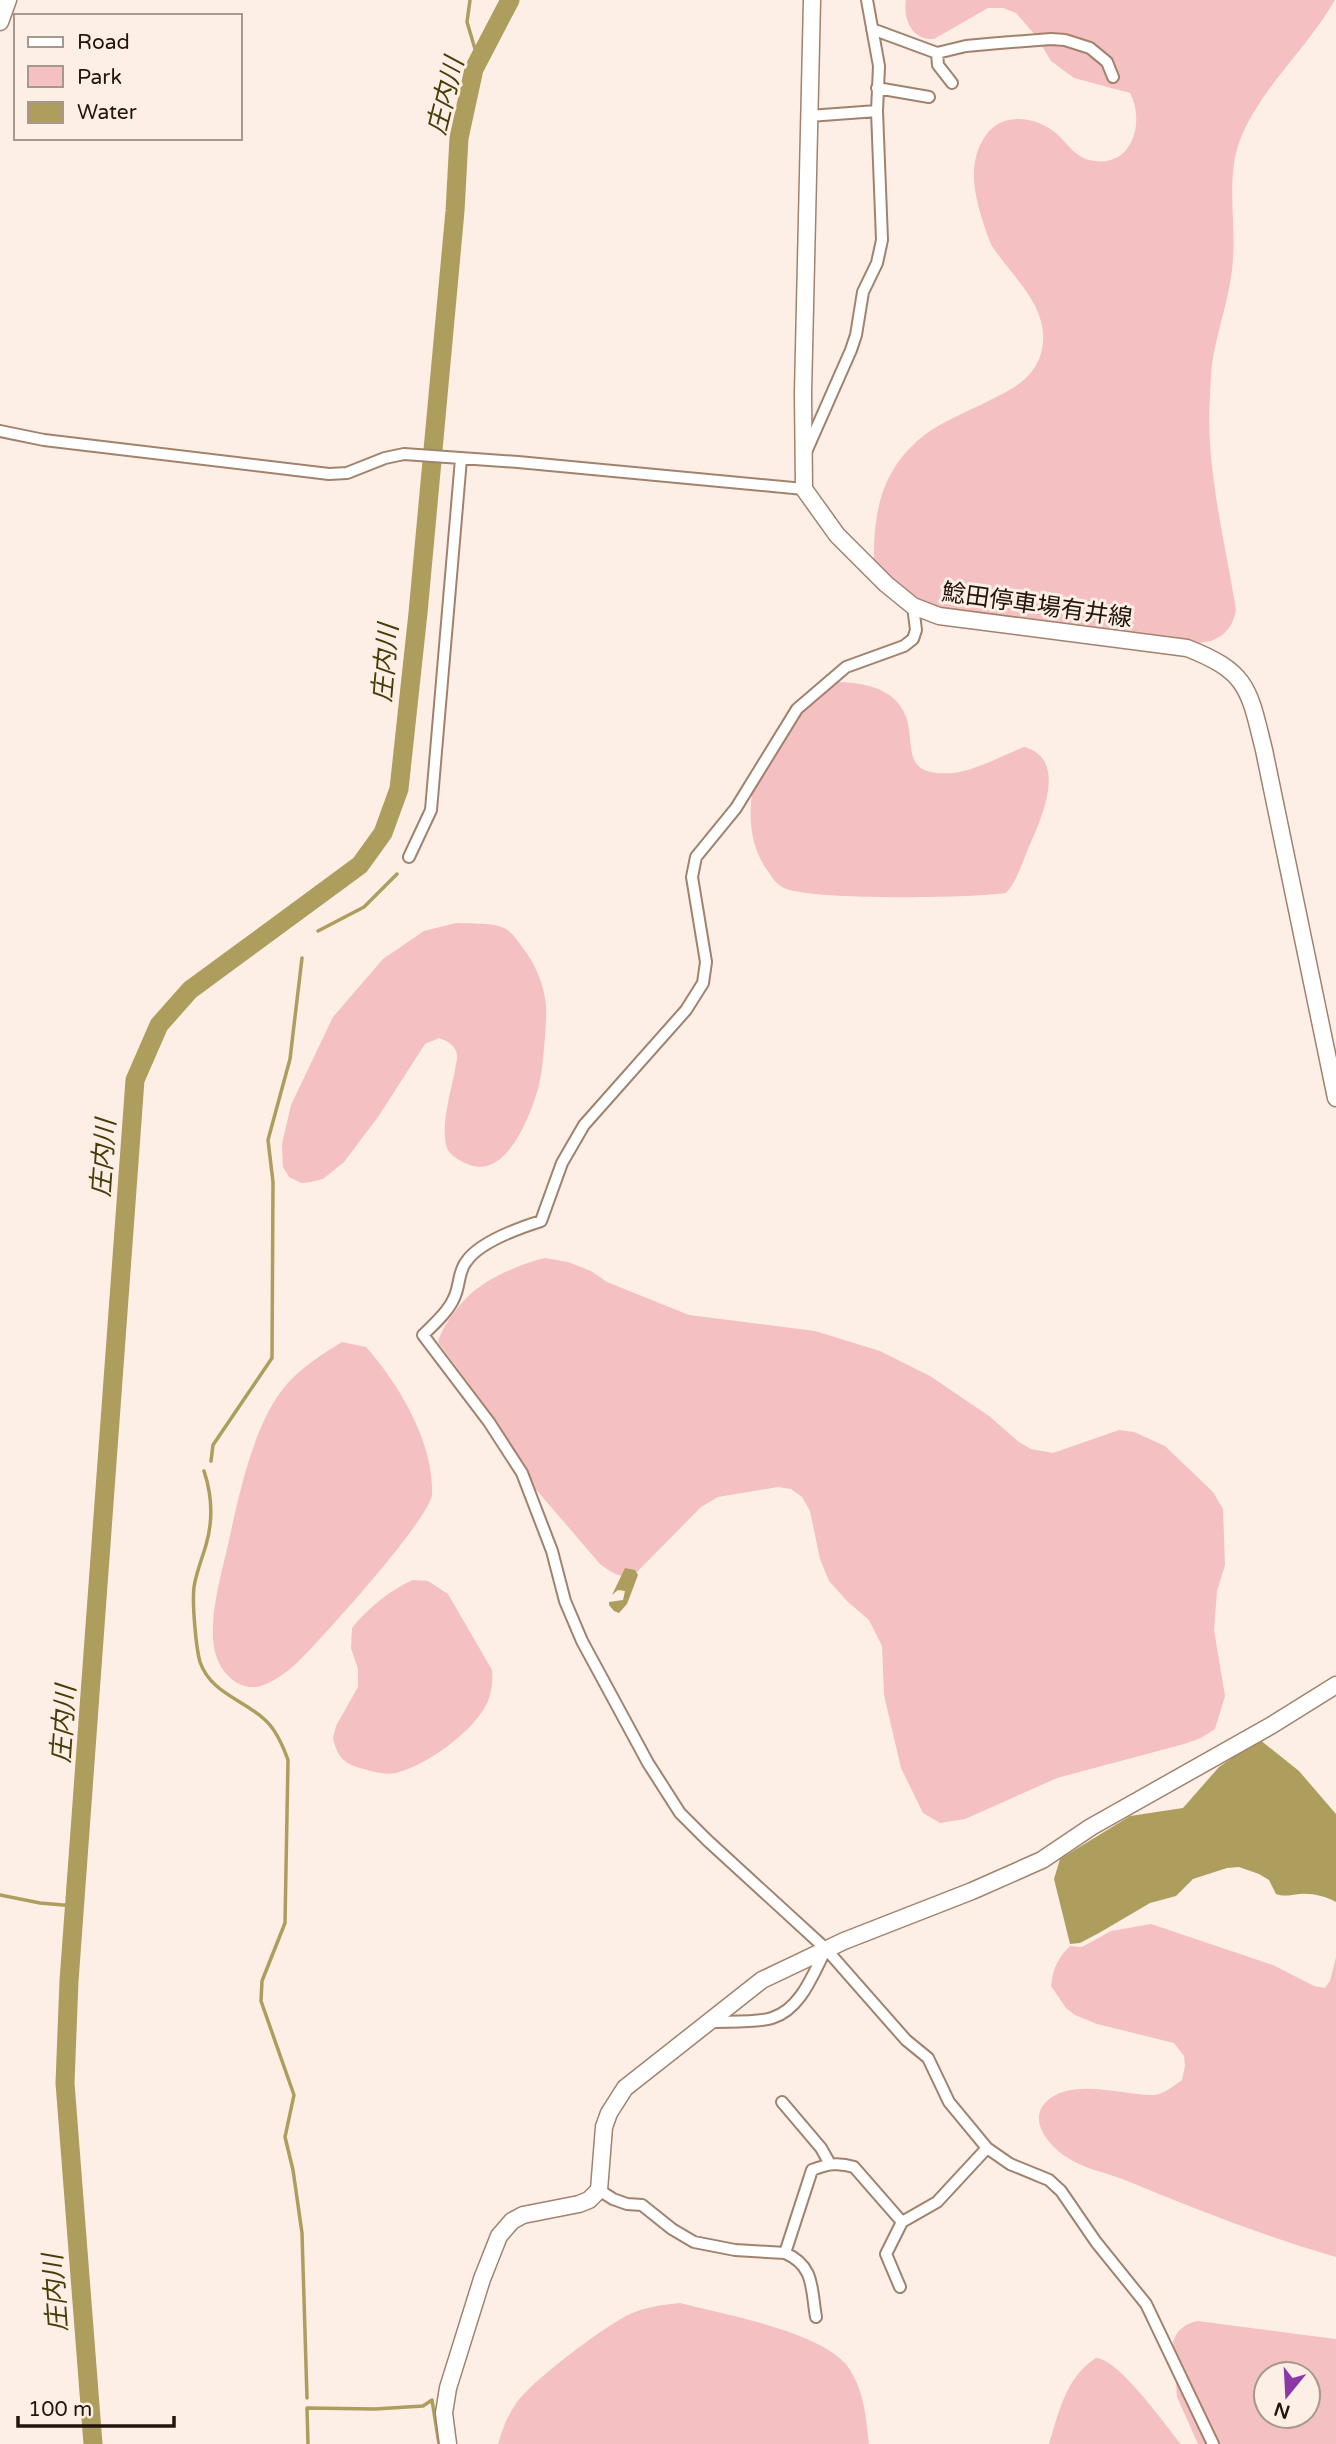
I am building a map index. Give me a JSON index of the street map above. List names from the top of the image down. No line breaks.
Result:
{"streets":{"main road":["鯰田停車場有井線"]},"water":["庄内川"],"legend":["Road","Park","Water"],"scale_bar":"100 m","north":"bottom"}
